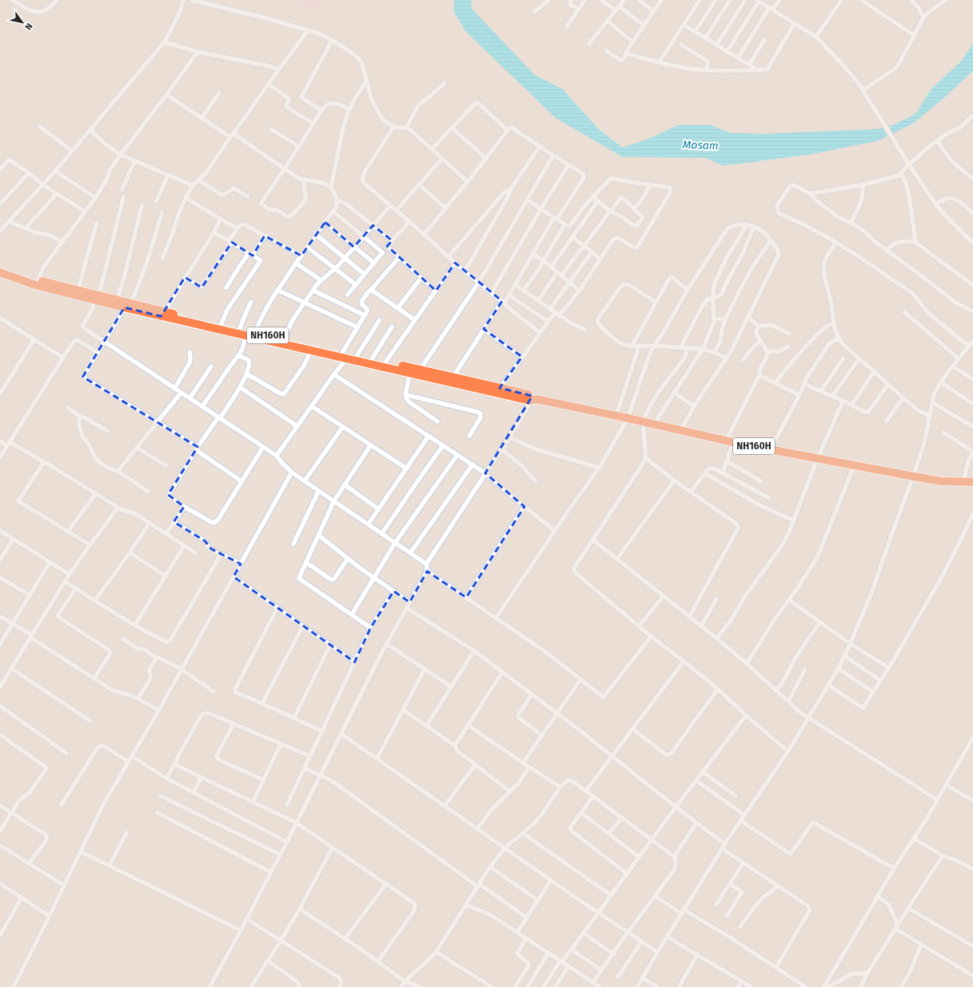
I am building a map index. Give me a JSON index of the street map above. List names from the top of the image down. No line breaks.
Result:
{"streets":{"highway":["NH160H"]},"water":["Mosam"],"north":"bottom right"}
